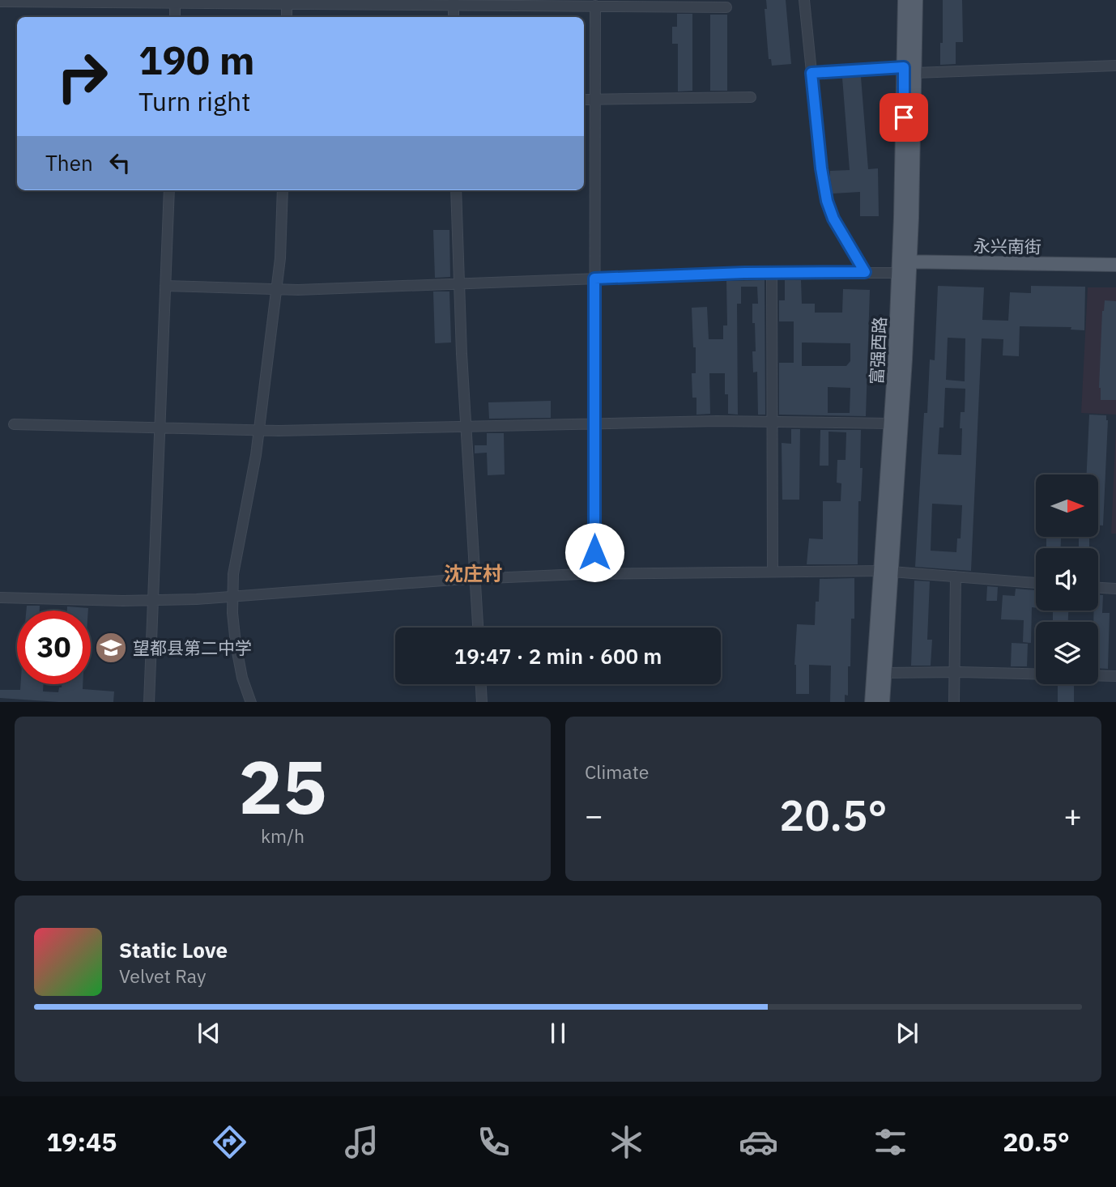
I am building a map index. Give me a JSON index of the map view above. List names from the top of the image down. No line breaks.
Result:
{"streets":{"main road":["永兴南街","富强西路"]},"crossings":[["永兴南街","富强西路"]],"districts":["沈庄村"],"places":{"school or university":["望都县第二中学"]},"north":"right","page":{"turn":["190 m","Turn right"],"then":"Then","limit":"30","trip":"19:47 · 2 min · 600 m","tile":[["25","km/h"],"Climate"],"heat":["−","20.5°","+"],"song":["Static Love","Velvet Ray"],"tabs":["19:45","20.5°"]}}
